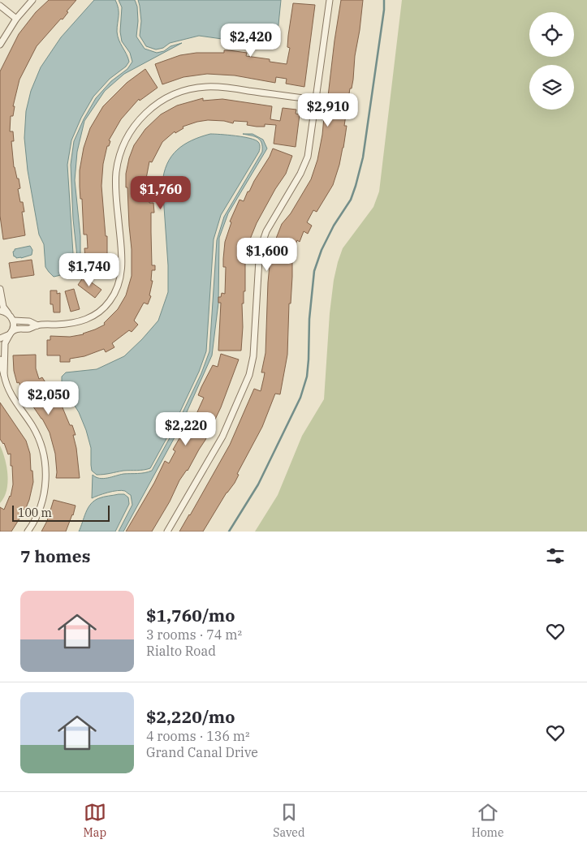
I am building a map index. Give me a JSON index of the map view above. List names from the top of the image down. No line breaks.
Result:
{"scale_bar":"100 m","page":{"price":["$2,420","$2,910","$1,760","$1,600","$1,740","$2,050","$2,220"],"scale":"100 m","heading":"7 homes","list":[{"name":"$1,760/mo","note":"3 rooms · 74 m² · Rialto Road"},{"name":"$2,220/mo","note":"4 rooms · 136 m² · Grand Canal Drive"}],"tabs":["Map","Saved","Home"]}}
